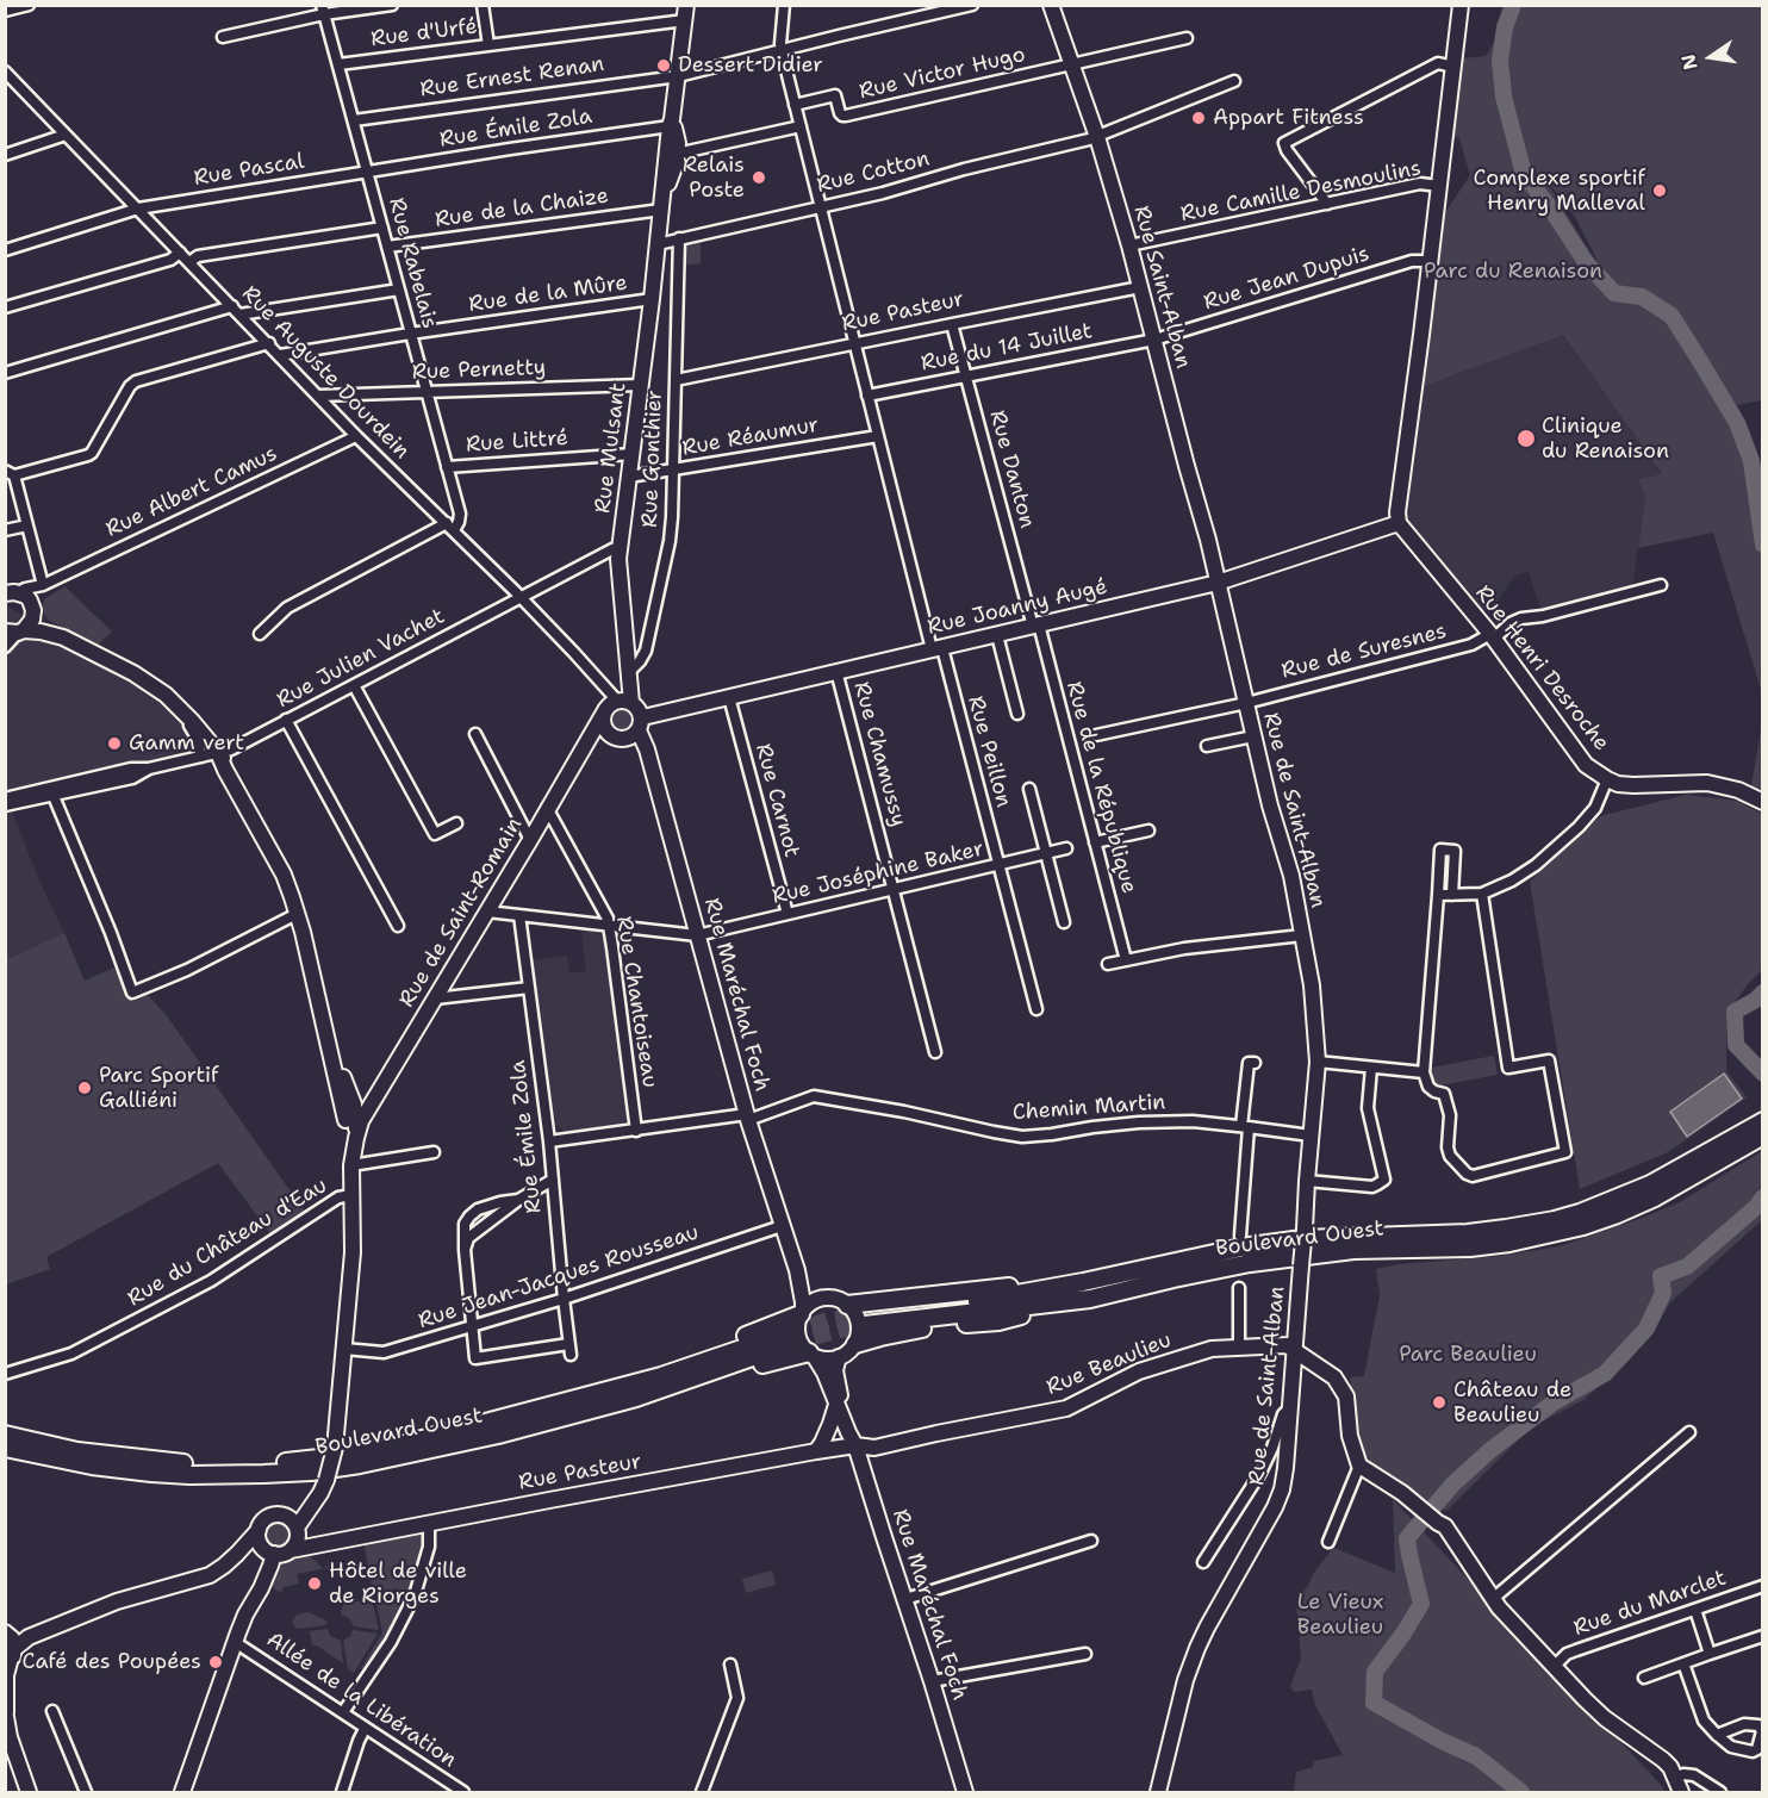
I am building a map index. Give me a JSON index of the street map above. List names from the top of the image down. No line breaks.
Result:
{"streets":{"main road":["Boulevard Ouest"],"street":["Rue d'Urfé","Rue Victor Hugo","Rue Ernest Renan","Rue Émile Zola","Rue Pascal","Rue Cotton","Rue Camille Desmoulins","Rue de la Chaize","Rue Rabelais","Rue Jean Dupuis","Rue Saint-Alban","Rue de la Mûre","Rue Pasteur","Rue du 14 Juillet","Rue Pernetty","Rue Auguste Dourdein","Rue Réaumur","Rue Littré","Rue Mulsant","Rue Gonthier","Rue Danton","Rue Albert Camus","Rue Joanny Augé","Rue de Suresnes","Rue Julien Vachet","Rue Henri Desroche","Rue Peillon","Rue Chamussy","Rue de la République","Rue Carnot","Rue de Saint-Alban","Rue Joséphine Baker","Rue de Saint-Romain","Rue Maréchal Foch","Rue Chantoiseau","Chemin Martin","Rue du Château d'Eau","Rue Jean-Jacques Rousseau","Rue Beaulieu","Rue du Marclet","Allée de la Libération"]},"crossings":[["Rue d'Urfé","Rue Rabelais"],["Rue d'Urfé","Rue Mulsant"],["Rue Victor Hugo","Rue Saint-Alban"],["Rue Ernest Renan","Rue Rabelais"],["Rue Ernest Renan","Rue Mulsant"],["Rue Émile Zola","Rue Pascal"],["Rue Émile Zola","Rue Rabelais"],["Rue Émile Zola","Rue Mulsant"],["Rue Émile Zola","Rue Joséphine Baker"],["Rue Émile Zola","Chemin Martin"],["Rue Émile Zola","Rue Jean-Jacques Rousseau"],["Rue Pascal","Rue Rabelais"],["Rue Pascal","Rue Auguste Dourdein"],["Rue Cotton","Rue Saint-Alban"],["Rue Cotton","Rue Mulsant"],["Rue Cotton","Rue Gonthier"],["Rue Camille Desmoulins","Rue Saint-Alban"],["Rue de la Chaize","Rue Rabelais"],["Rue de la Chaize","Rue Mulsant"],["Rue Rabelais","Rue de la Mûre"],["Rue Rabelais","Rue Pernetty"],["Rue Rabelais","Rue Auguste Dourdein"],["Rue Rabelais","Rue Littré"],["Rue Jean Dupuis","Rue Saint-Alban"],["Rue Jean Dupuis","Rue du 14 Juillet"],["Rue Saint-Alban","Rue Pasteur"],["Rue Saint-Alban","Rue du 14 Juillet"],["Rue Saint-Alban","Rue Joanny Augé"],["Rue Saint-Alban","Rue de Saint-Alban"],["Rue de la Mûre","Rue Auguste Dourdein"],["Rue de la Mûre","Rue Mulsant"],["Rue Pasteur","Rue Gonthier"],["Rue Pasteur","Rue Danton"],["Rue Pasteur","Rue de Saint-Romain"],["Rue Pasteur","Rue Maréchal Foch"],["Rue Pasteur","Rue Beaulieu"],["Rue du 14 Juillet","Rue Danton"],["Rue Pernetty","Rue Auguste Dourdein"],["Rue Pernetty","Rue Mulsant"],["Rue Auguste Dourdein","Rue Mulsant"],["Rue Auguste Dourdein","Rue Albert Camus"],["Rue Auguste Dourdein","Rue Joanny Augé"],["Rue Auguste Dourdein","Rue Julien Vachet"],["Rue Auguste Dourdein","Rue de Saint-Romain"],["Rue Auguste Dourdein","Rue Maréchal Foch"],["Rue Réaumur","Rue Mulsant"],["Rue Réaumur","Rue Gonthier"],["Rue Littré","Rue Mulsant"],["Rue Mulsant","Rue Gonthier"],["Rue Mulsant","Rue Joanny Augé"],["Rue Mulsant","Rue Julien Vachet"],["Rue Mulsant","Rue de Saint-Romain"],["Rue Mulsant","Rue Maréchal Foch"],["Rue Danton","Rue Joanny Augé"],["Rue Danton","Rue de la République"],["Rue Joanny Augé","Rue Henri Desroche"],["Rue Joanny Augé","Rue Peillon"],["Rue Joanny Augé","Rue Chamussy"],["Rue Joanny Augé","Rue de la République"],["Rue Joanny Augé","Rue Carnot"],["Rue Joanny Augé","Rue de Saint-Alban"],["Rue Joanny Augé","Rue de Saint-Romain"],["Rue Joanny Augé","Rue Maréchal Foch"],["Rue de Suresnes","Rue Henri Desroche"],["Rue de Suresnes","Rue de Saint-Alban"],["Rue Peillon","Rue Joséphine Baker"],["Rue Chamussy","Rue Joséphine Baker"],["Rue Carnot","Rue Joséphine Baker"],["Rue de Saint-Alban","Chemin Martin"],["Rue de Saint-Alban","Rue Beaulieu"],["Rue Joséphine Baker","Rue de Saint-Romain"],["Rue Joséphine Baker","Rue Maréchal Foch"],["Rue Joséphine Baker","Rue Chantoiseau"],["Rue de Saint-Romain","Rue Maréchal Foch"],["Rue de Saint-Romain","Rue Chantoiseau"],["Rue de Saint-Romain","Rue du Château d'Eau"],["Rue de Saint-Romain","Rue Jean-Jacques Rousseau"],["Rue Maréchal Foch","Chemin Martin"],["Rue Maréchal Foch","Rue Jean-Jacques Rousseau"],["Rue Maréchal Foch","Rue Beaulieu"],["Rue Chantoiseau","Chemin Martin"]],"parks":["Parc du Renaison","Parc Beaulieu","Le Vieux Beaulieu"],"places":["Dessert Didier","Appart Fitness","Relais Poste","Complexe sportif Henry Malleval","Clinique du Renaison","Gamm vert","Parc Sportif Galliéni","Château de Beaulieu","Hôtel de ville de Riorges","Café des Poupées"],"north":"left"}
